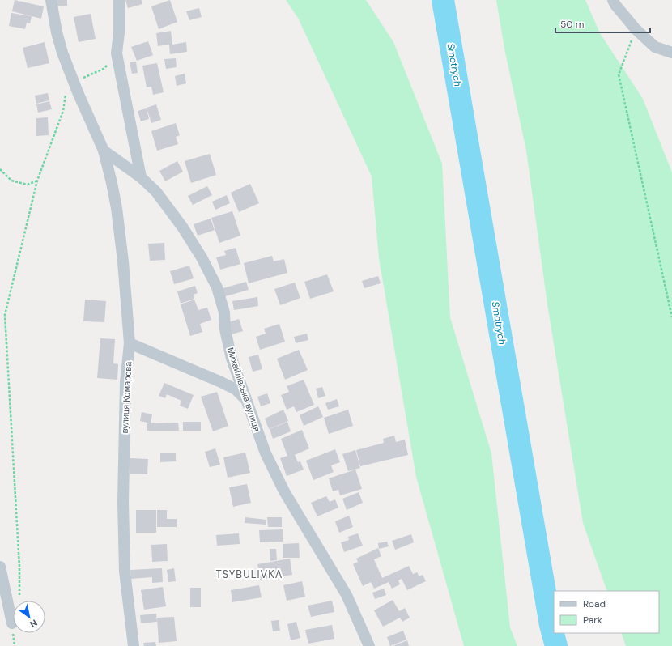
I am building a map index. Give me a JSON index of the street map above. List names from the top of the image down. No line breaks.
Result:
{"streets":{"street":["Михайлівська вулиця","вулиця Комарова"]},"crossings":[["Михайлівська вулиця","вулиця Комарова"]],"districts":["TSYBULIVKA"],"water":["Smotrych"],"legend":["Road","Park"],"scale_bar":"50 m","north":"bottom right"}
